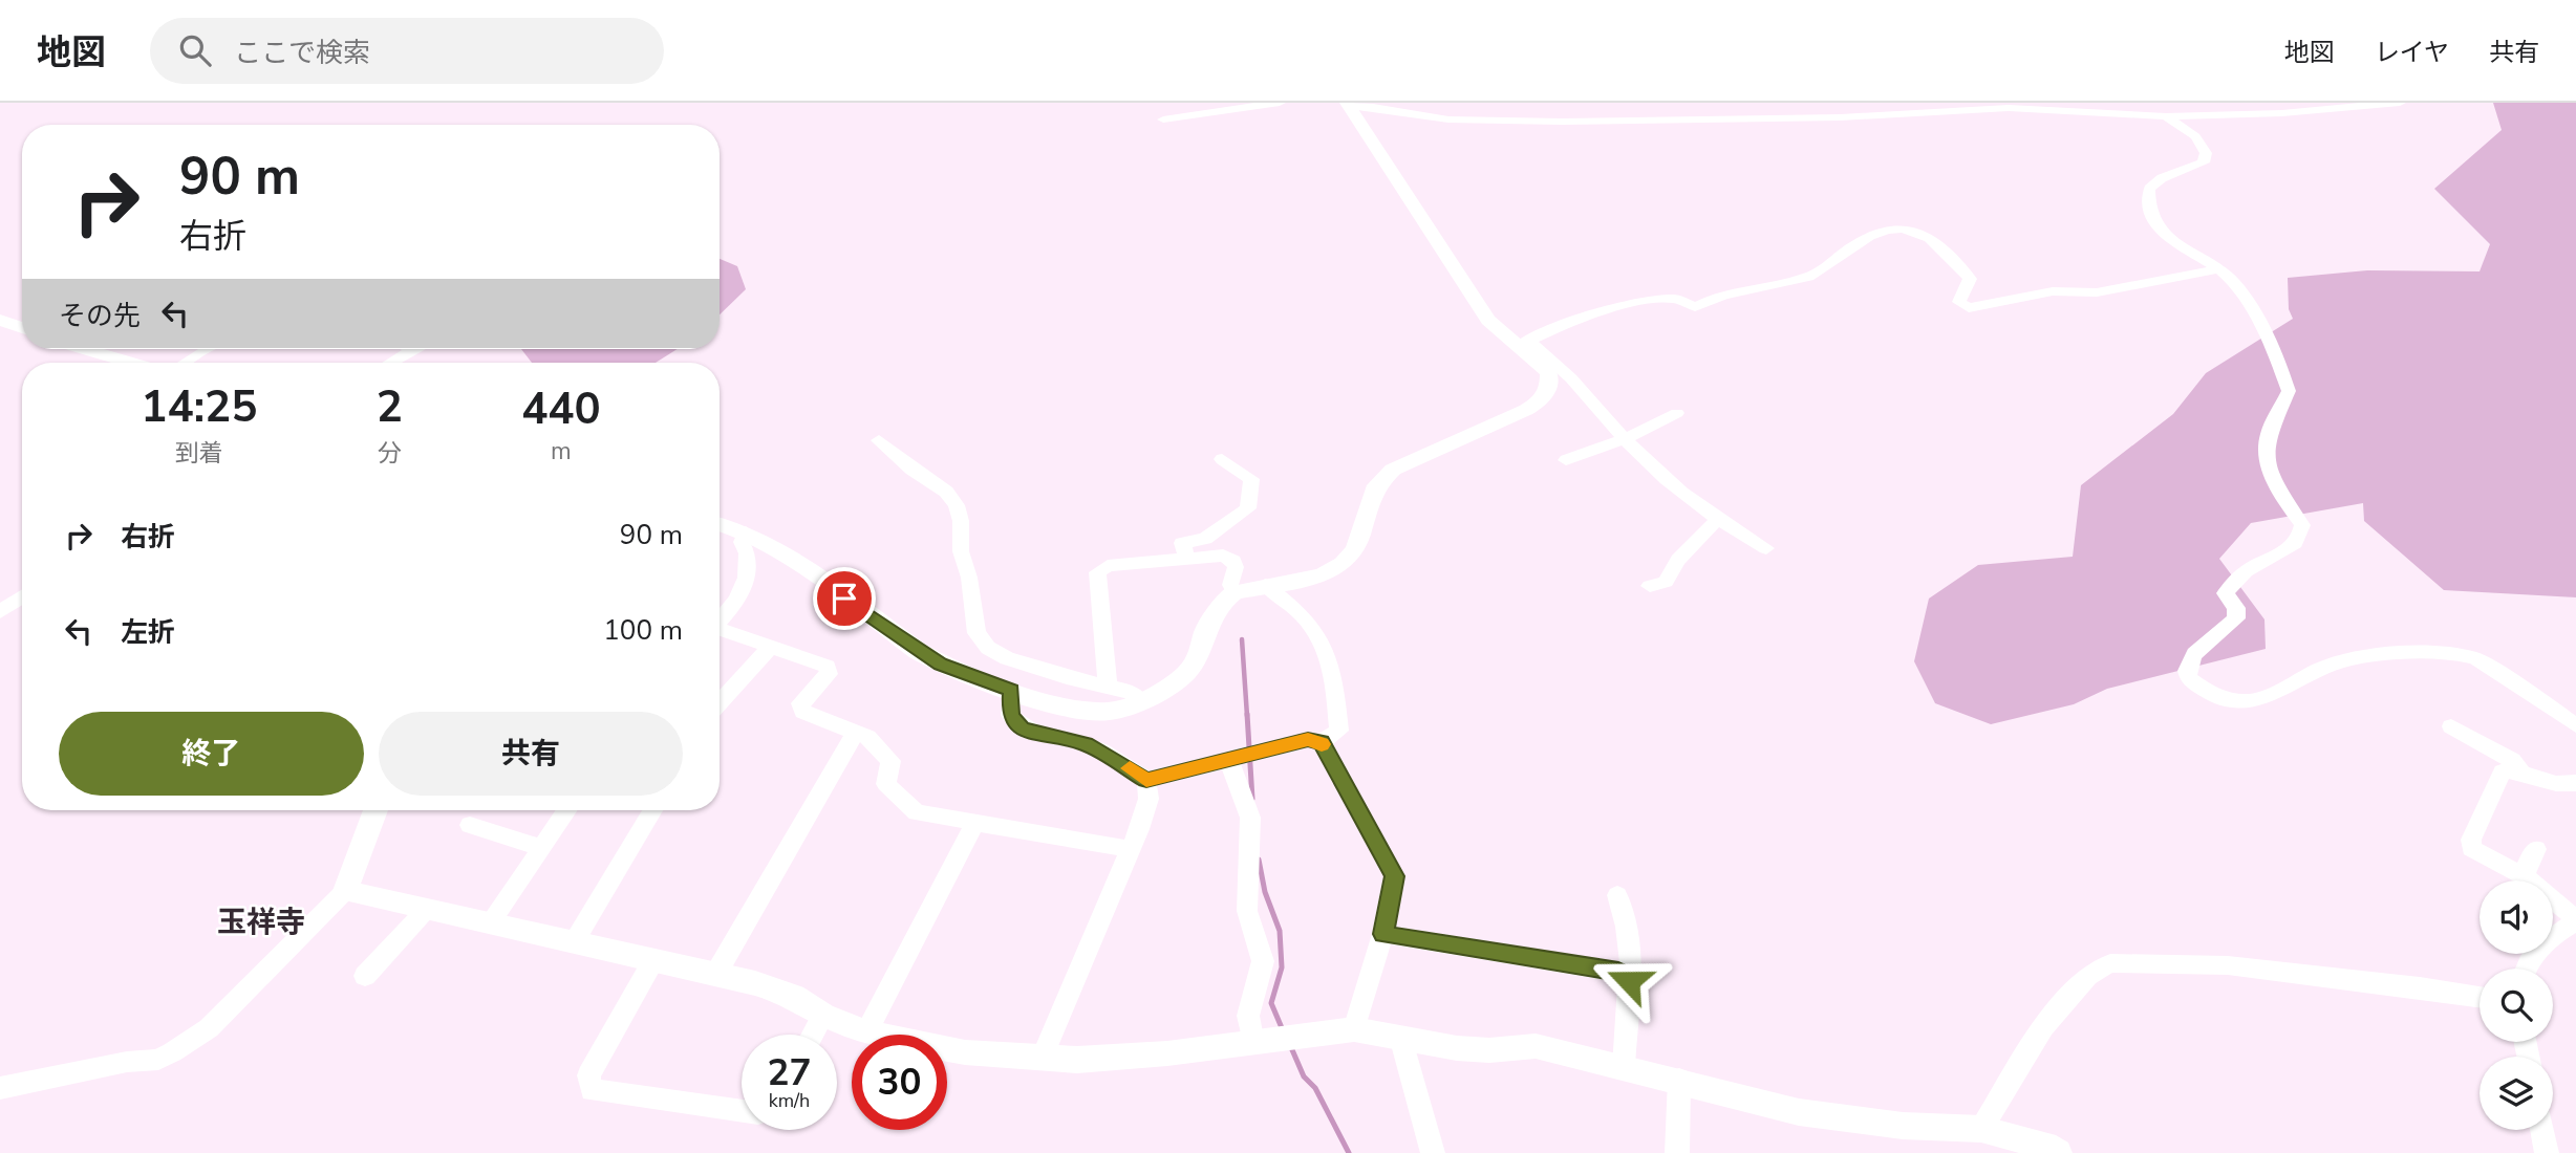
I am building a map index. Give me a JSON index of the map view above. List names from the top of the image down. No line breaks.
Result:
{"districts":["玉祥寺"],"page":{"header":"地図","search":"ここで検索","nav":["地図","レイヤ","共有"],"turn":["90 m","右折"],"then":"その先","eta":["14:25","到着","2","分","440","m"],"list":[{"name":"右折","value":"90 m"},{"name":"左折","value":"100 m"}],"buttons":["終了","共有"],"speed":"27 km/h","limit":"30"}}
